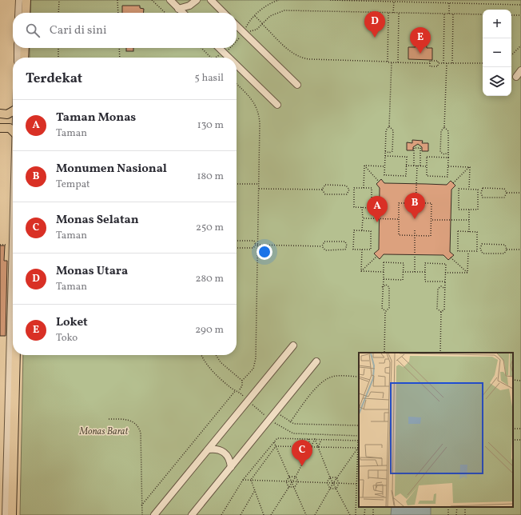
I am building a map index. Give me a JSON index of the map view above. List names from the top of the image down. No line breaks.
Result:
{"parks":["Monas Barat"],"page":{"map_buttons":["+","−"],"pins":["D","E","B","A","C"],"search":"Cari di sini","heading":["Terdekat","5 hasil"],"list":[{"mark":"A","name":"Taman Monas","note":"Taman","value":"130 m"},{"mark":"B","name":"Monumen Nasional","note":"Tempat","value":"180 m"},{"mark":"C","name":"Monas Selatan","note":"Taman","value":"250 m"},{"mark":"D","name":"Monas Utara","note":"Taman","value":"280 m"},{"mark":"E","name":"Loket","note":"Toko","value":"290 m"}]}}
